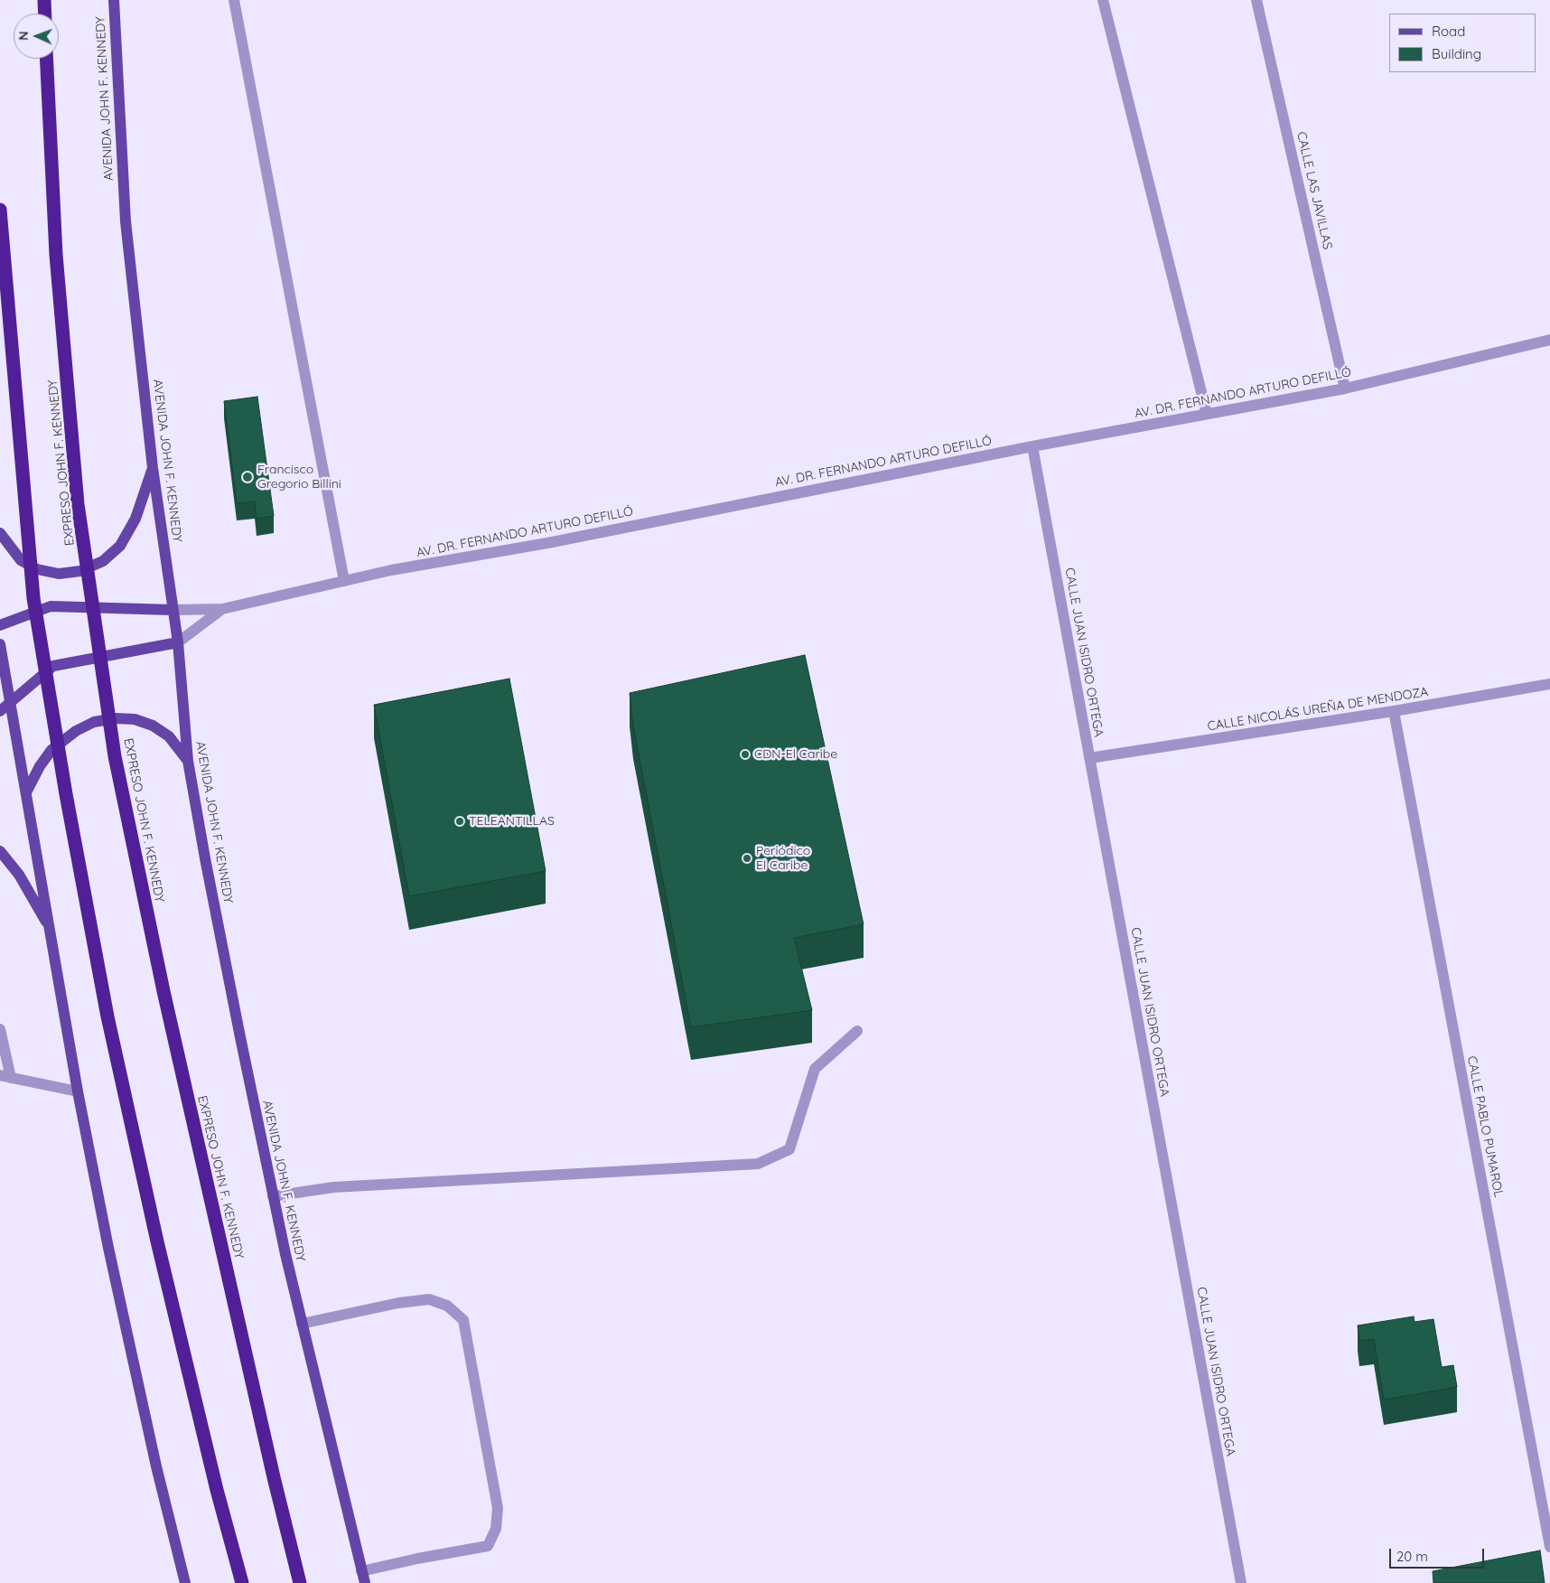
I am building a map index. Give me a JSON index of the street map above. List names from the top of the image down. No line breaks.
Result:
{"streets":{"highway":["EXPRESO JOHN F. KENNEDY"],"main road":["AVENIDA JOHN F. KENNEDY"],"street":["CALLE LAS JAVILLAS","AV. DR. FERNANDO ARTURO DEFILLÓ","CALLE JUAN ISIDRO ORTEGA","CALLE NICOLÁS UREÑA DE MENDOZA","CALLE PABLO PUMAROL"]},"crossings":[["CALLE LAS JAVILLAS","AV. DR. FERNANDO ARTURO DEFILLÓ"],["AV. DR. FERNANDO ARTURO DEFILLÓ","CALLE JUAN ISIDRO ORTEGA"],["CALLE JUAN ISIDRO ORTEGA","CALLE NICOLÁS UREÑA DE MENDOZA"],["CALLE NICOLÁS UREÑA DE MENDOZA","CALLE PABLO PUMAROL"]],"places":["Francisco Gregorio Billini","CDN-El Caribe","TELEANTILLAS","Periódico El Caribe"],"legend":["Road","Building"],"scale_bar":"20 m","north":"left"}
